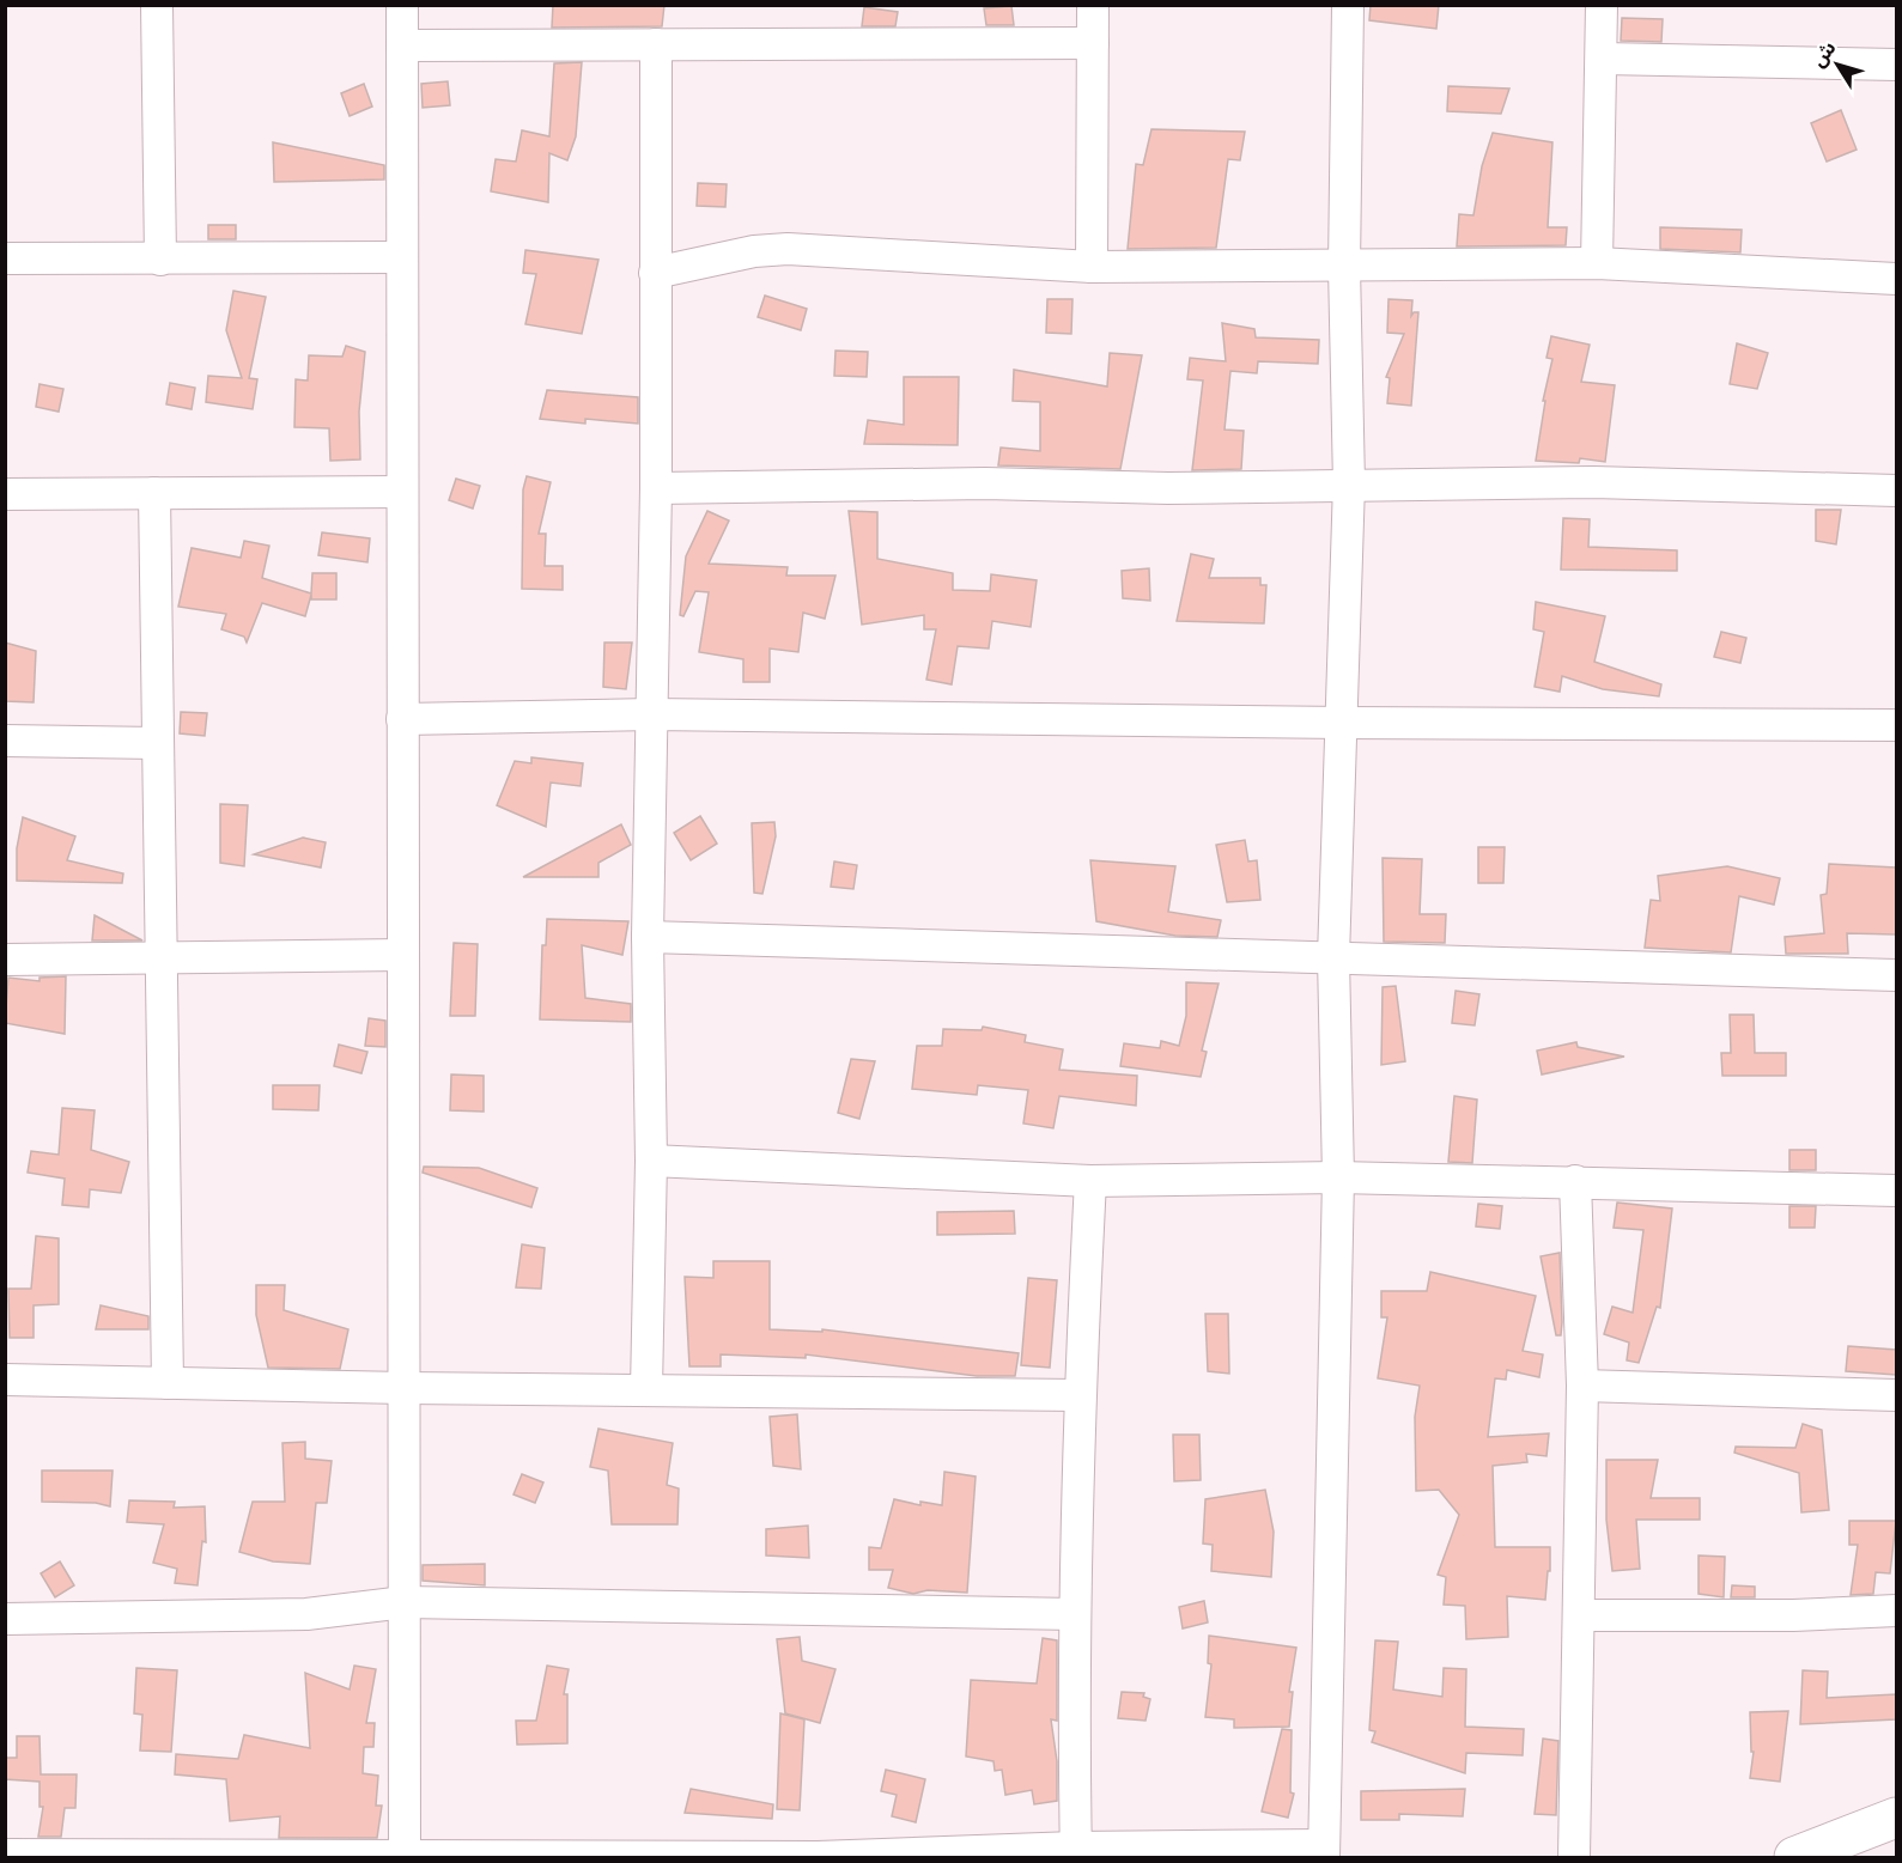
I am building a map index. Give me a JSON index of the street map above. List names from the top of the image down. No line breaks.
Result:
{"north":"top left"}
